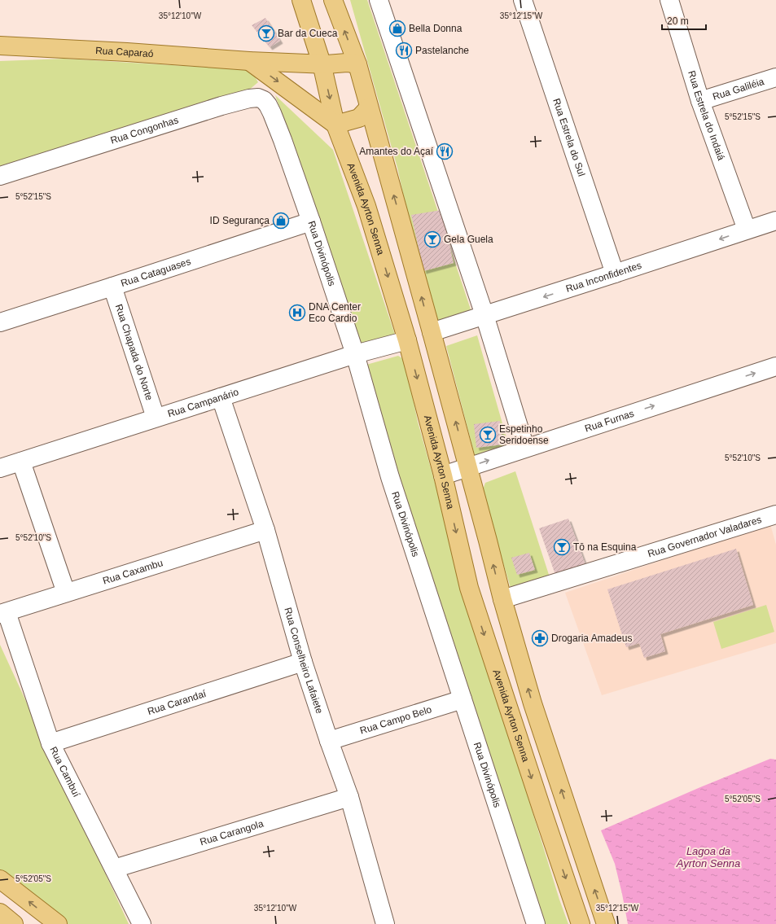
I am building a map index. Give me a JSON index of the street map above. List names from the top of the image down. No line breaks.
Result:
{"streets":{"main road":["Rua Caparaó","Avenida Ayrton Senna"],"street":["Rua Galiléia","Rua Estrela do Indaiá","Rua Congonhas","Rua Estrela do Sul","Rua Divinópolis","Rua Cataguases","Rua Inconfidentes","Rua Chapada do Norte","Rua Campanário","Rua Furnas","Rua Governador Valadares","Rua Caxambu","Rua Conselheiro Lafaiete","Rua Carandaí","Rua Campo Belo","Rua Cambuí","Rua Carangola"]},"crossings":[["Rua Caparaó","Avenida Ayrton Senna"],["Rua Galiléia","Rua Estrela do Indaiá"],["Rua Estrela do Indaiá","Rua Inconfidentes"],["Rua Congonhas","Rua Divinópolis"],["Rua Estrela do Sul","Rua Inconfidentes"],["Avenida Ayrton Senna","Rua Campanário"],["Avenida Ayrton Senna","Rua Furnas"],["Rua Divinópolis","Rua Cataguases"],["Rua Divinópolis","Rua Campanário"],["Rua Divinópolis","Rua Campo Belo"],["Rua Cataguases","Rua Chapada do Norte"],["Rua Chapada do Norte","Rua Campanário"],["Rua Campanário","Rua Conselheiro Lafaiete"],["Rua Caxambu","Rua Conselheiro Lafaiete"],["Rua Caxambu","Rua Cambuí"],["Rua Conselheiro Lafaiete","Rua Carandaí"],["Rua Conselheiro Lafaiete","Rua Campo Belo"],["Rua Conselheiro Lafaiete","Rua Carangola"],["Rua Carandaí","Rua Cambuí"],["Rua Cambuí","Rua Carangola"]],"one_way":["Rua Inconfidentes","Rua Furnas"],"water":["Lagoa da Ayrton Senna"],"places":{"shop":["Bella Donna","ID Segurança"],"bar":["Bar da Cueca","Gela Guela","Espetinho Seridoense","Tō na Esquina"],"restaurant":["Pastelanche","Amantes do Açaí"],"hospital":["DNA Center Eco Cardio"],"pharmacy":["Drogaria Amadeus"]},"scale_bar":"20 m","coordinates":["35°12'10\"W","35°12'15\"W","5°52'15\"S","5°52'10\"S","5°52'05\"S"]}
